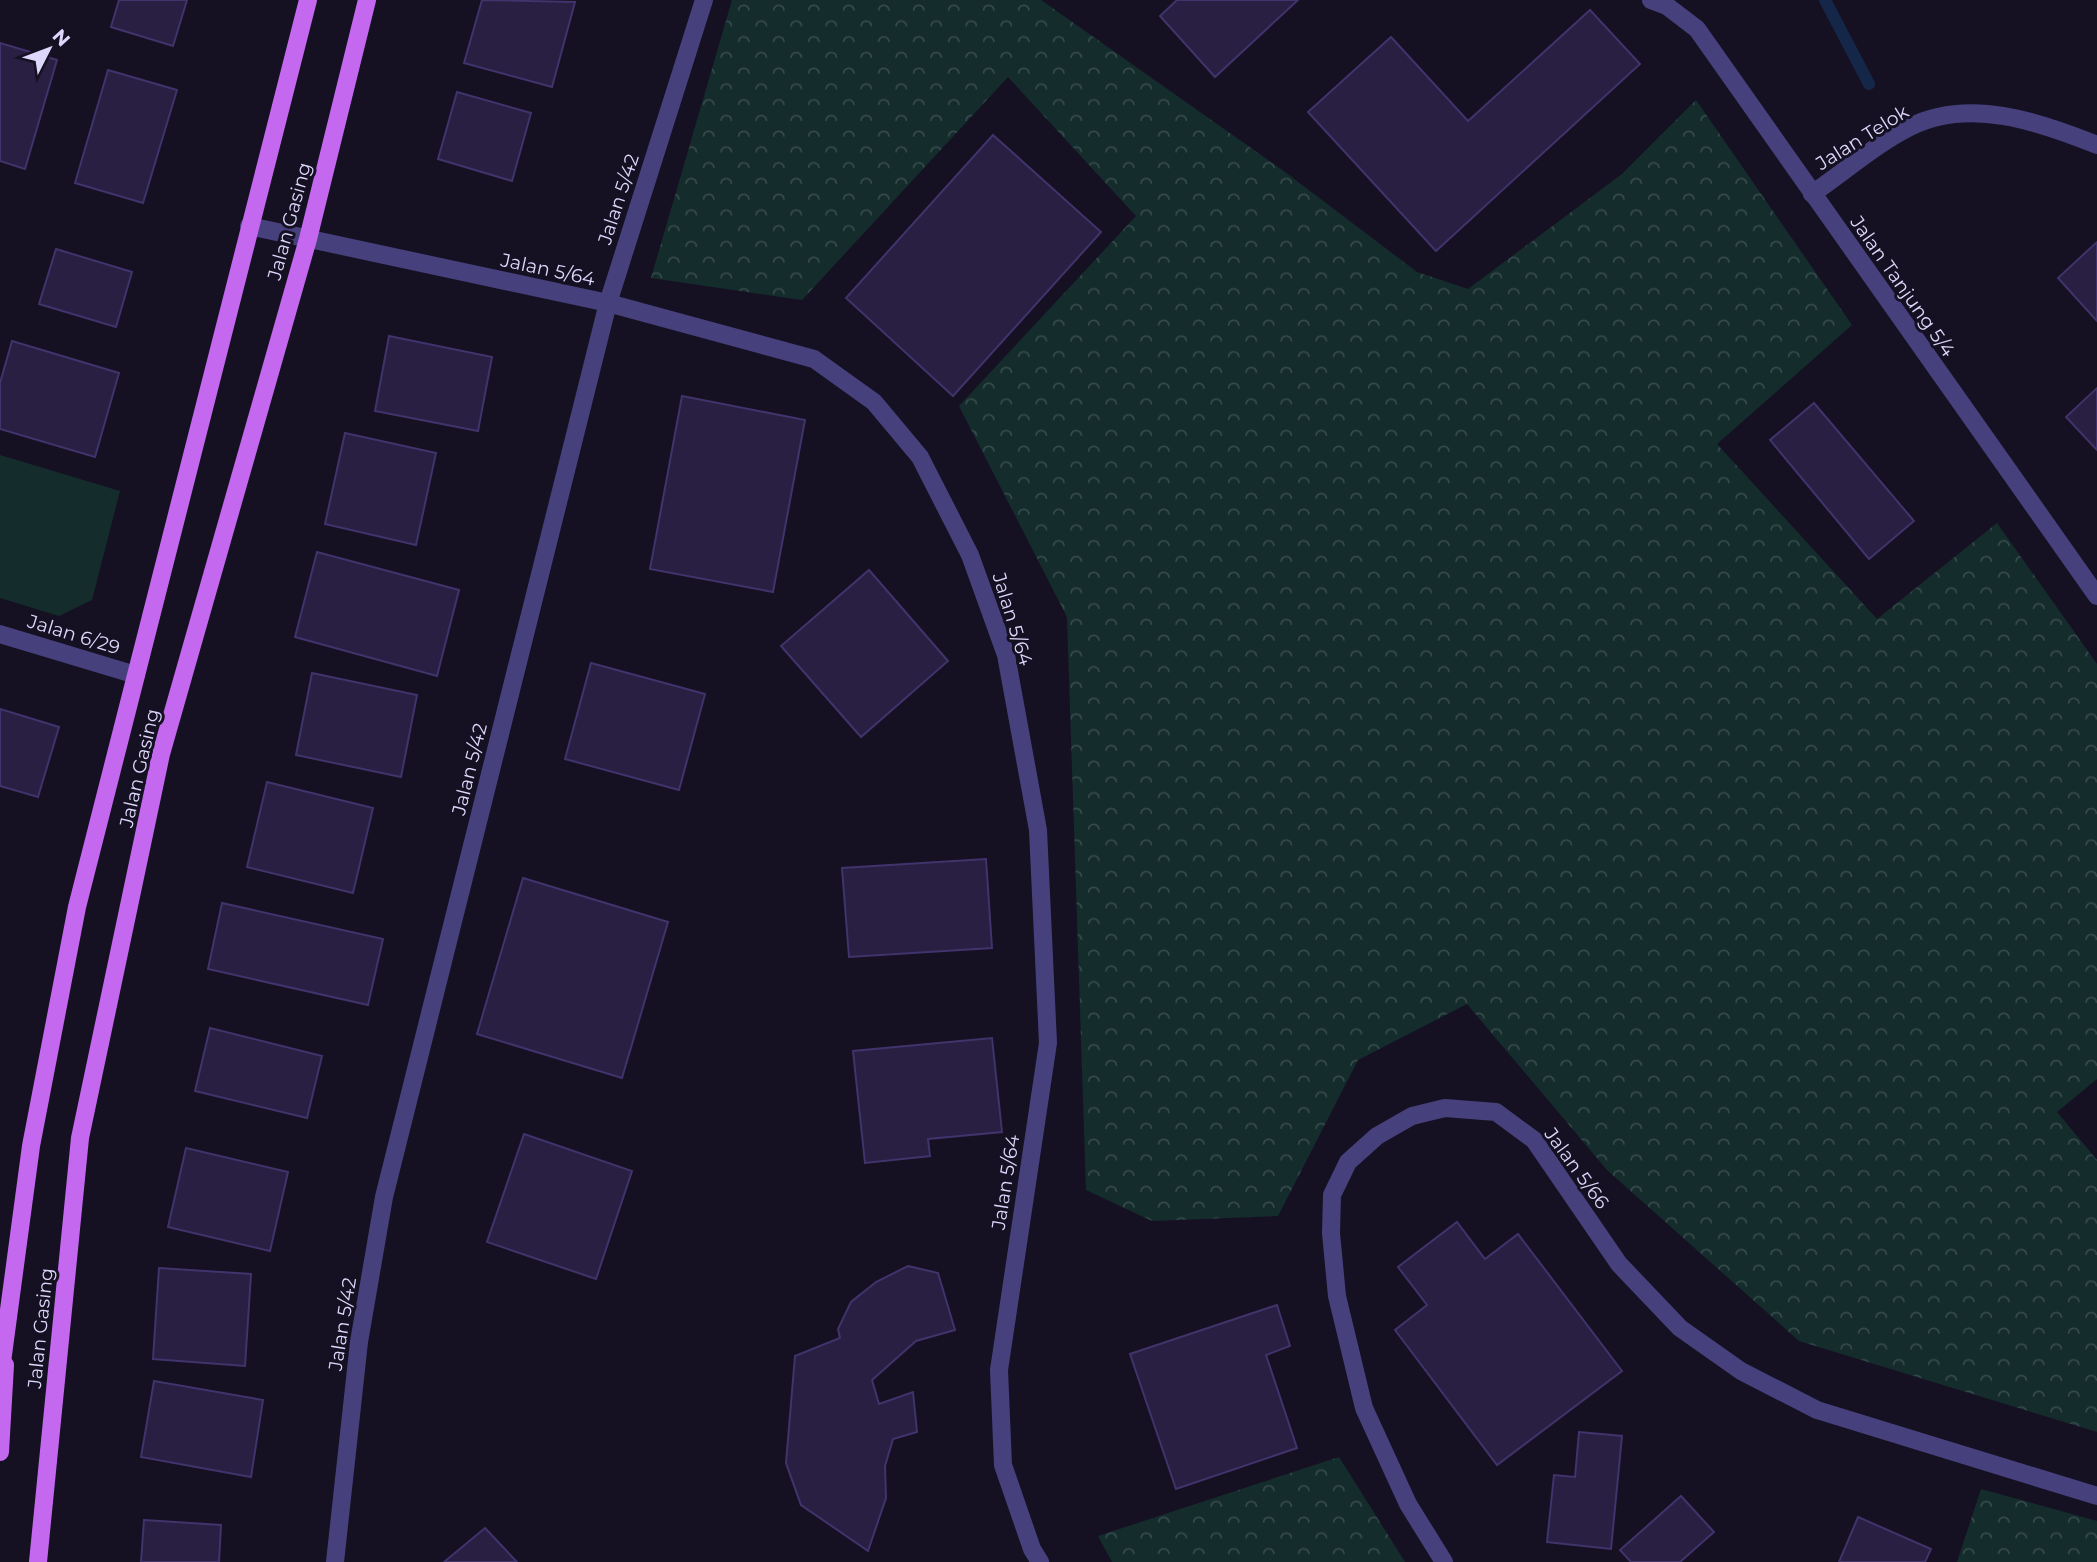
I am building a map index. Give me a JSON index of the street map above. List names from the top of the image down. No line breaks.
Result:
{"streets":{"main road":["Jalan Gasing"],"street":["Jalan Telok","Jalan 5/42","Jalan 5/64","Jalan Tanjung 5/4","Jalan 6/29","Jalan 5/66"]},"crossings":[["Jalan Telok","Jalan Tanjung 5/4"],["Jalan 5/42","Jalan 5/64"],["Jalan Gasing","Jalan 5/64"],["Jalan Gasing","Jalan 6/29"]],"north":"top right"}
